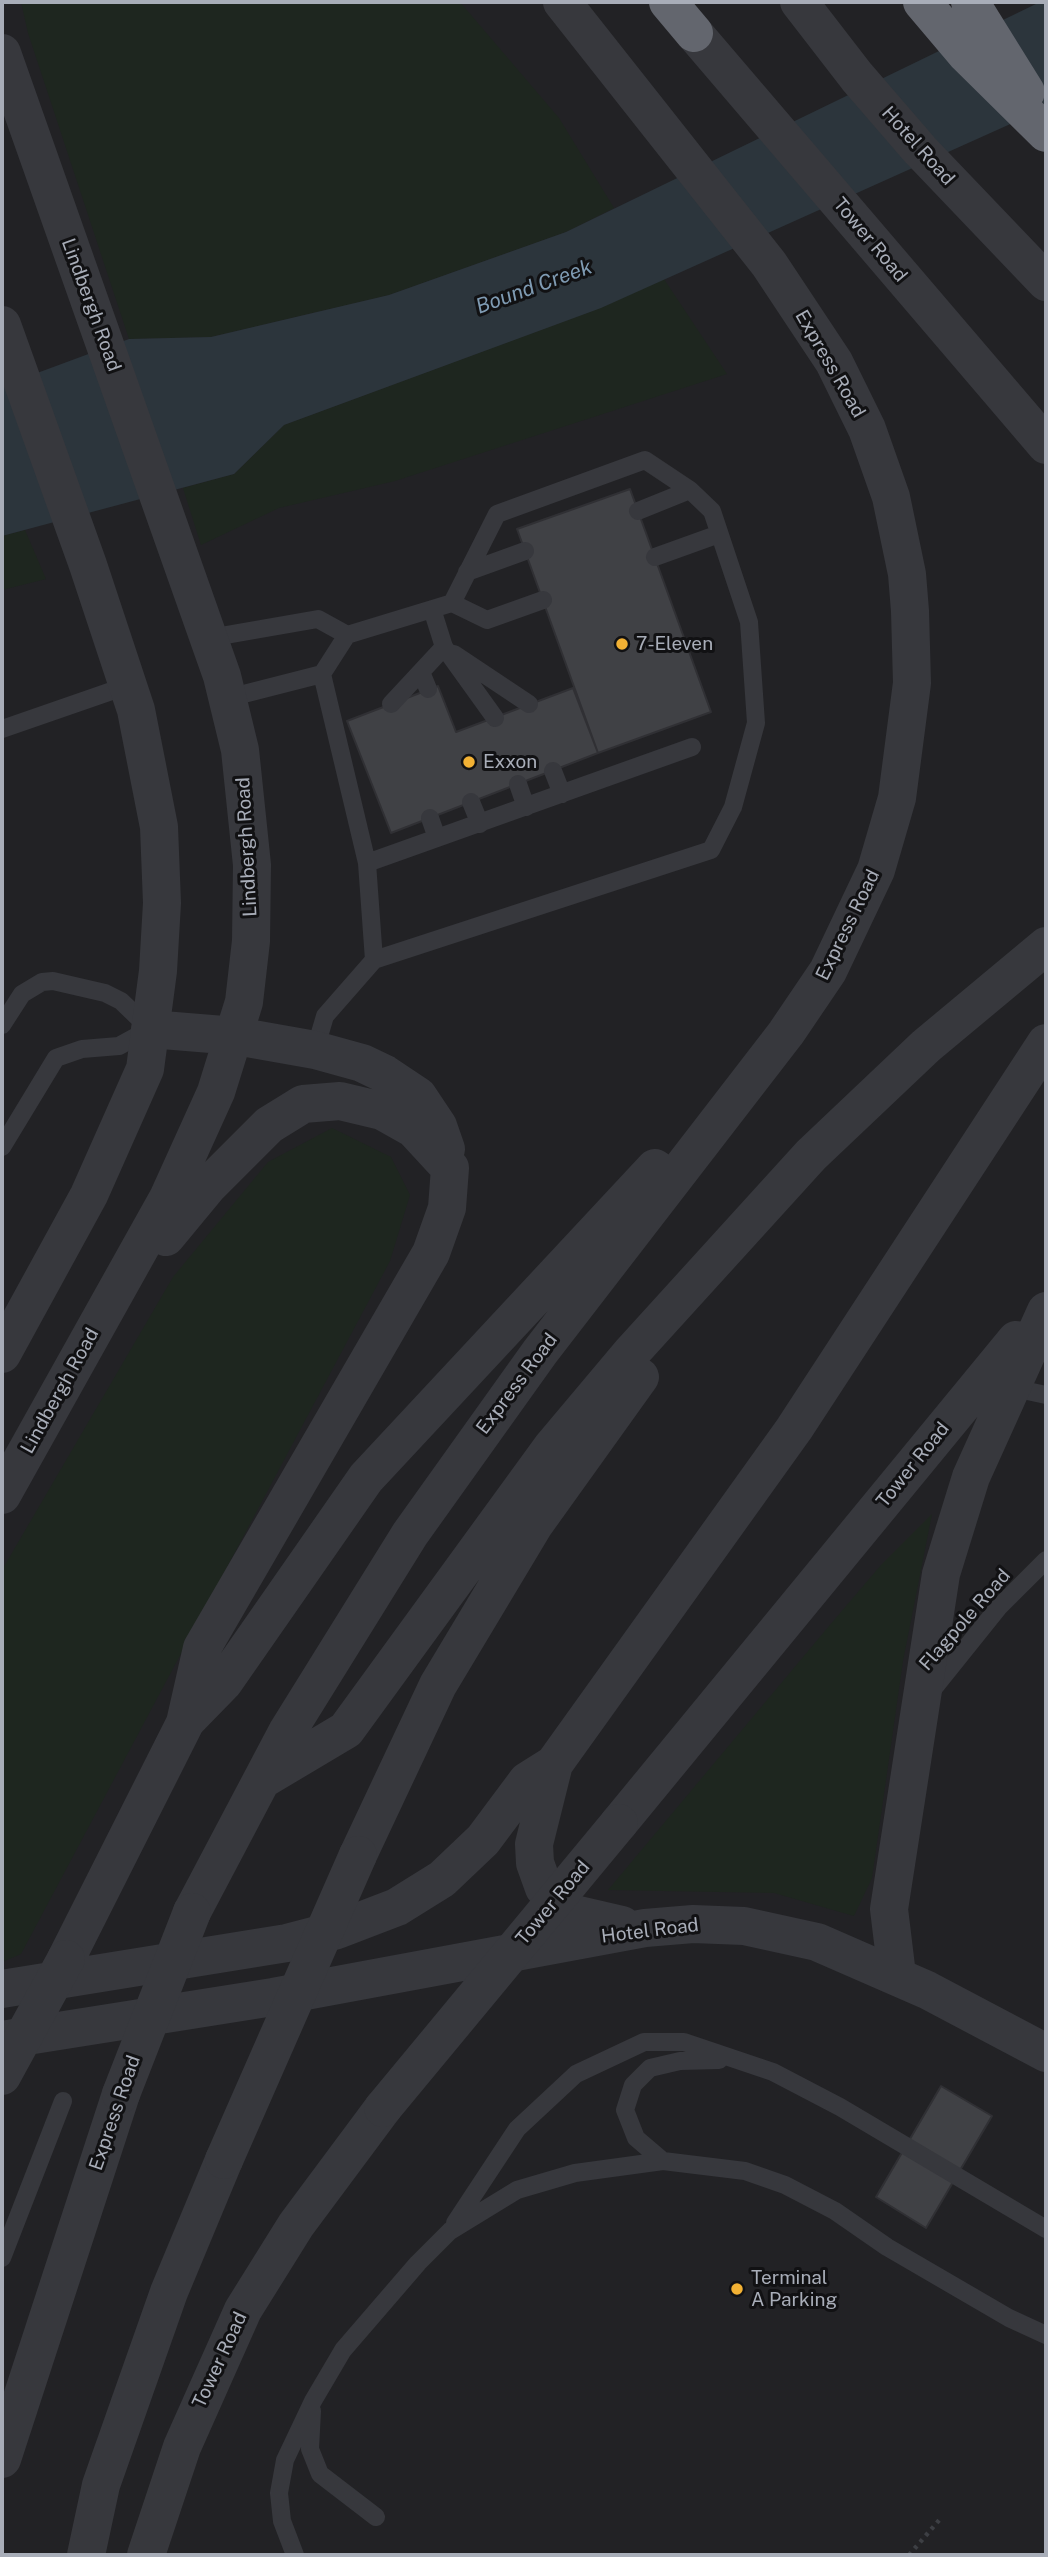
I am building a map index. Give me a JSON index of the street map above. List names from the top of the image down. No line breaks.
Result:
{"streets":{"street":["Hotel Road","Tower Road","Lindbergh Road","Express Road"],"lane":["Flagpole Road"]},"water":["Bound Creek"],"places":["7-Eleven","Exxon","Terminal A Parking"]}
